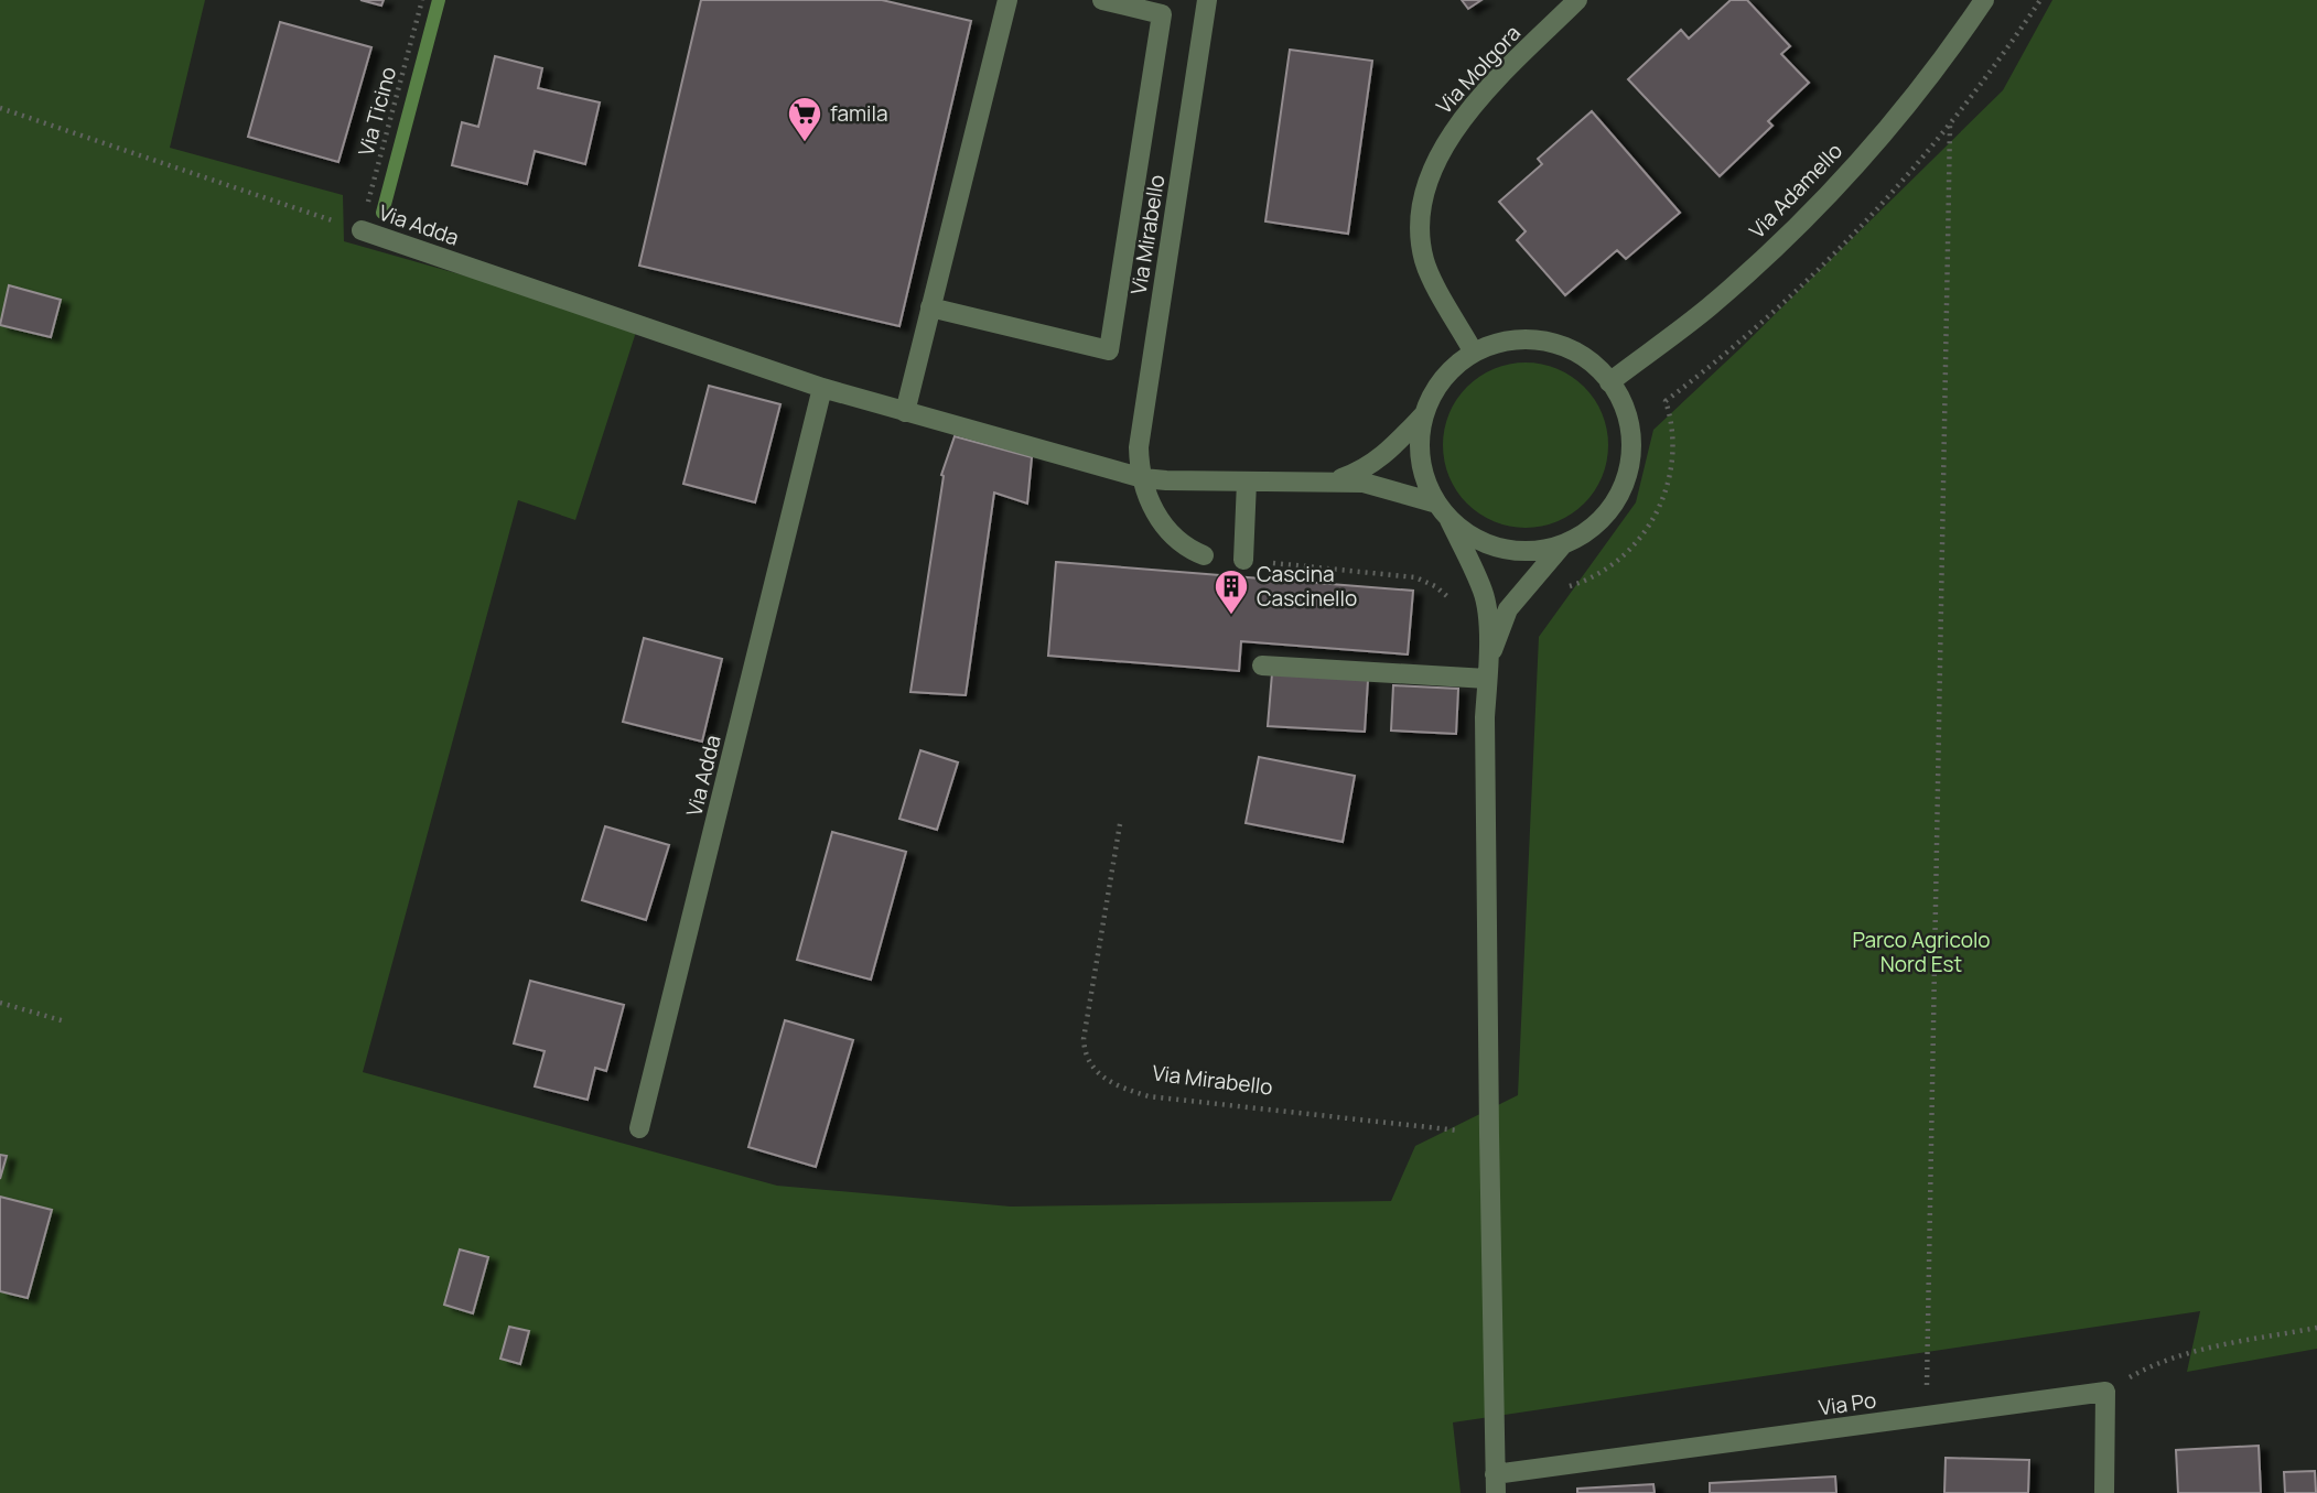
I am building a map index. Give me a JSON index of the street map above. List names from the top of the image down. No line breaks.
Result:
{"streets":{"street":["Via Molgora","Via Adamello","Via Adda","Via Mirabello","Via Po"],"path":["Via Ticino"]},"crossings":[["Via Molgora","Via Adamello"],["Via Ticino","Via Adda"],["Via Adda","Via Mirabello"]],"parks":["Parco Agricolo Nord Est"],"places":{"supermarket":["famila"],"building":["Cascina Cascinello"]}}
